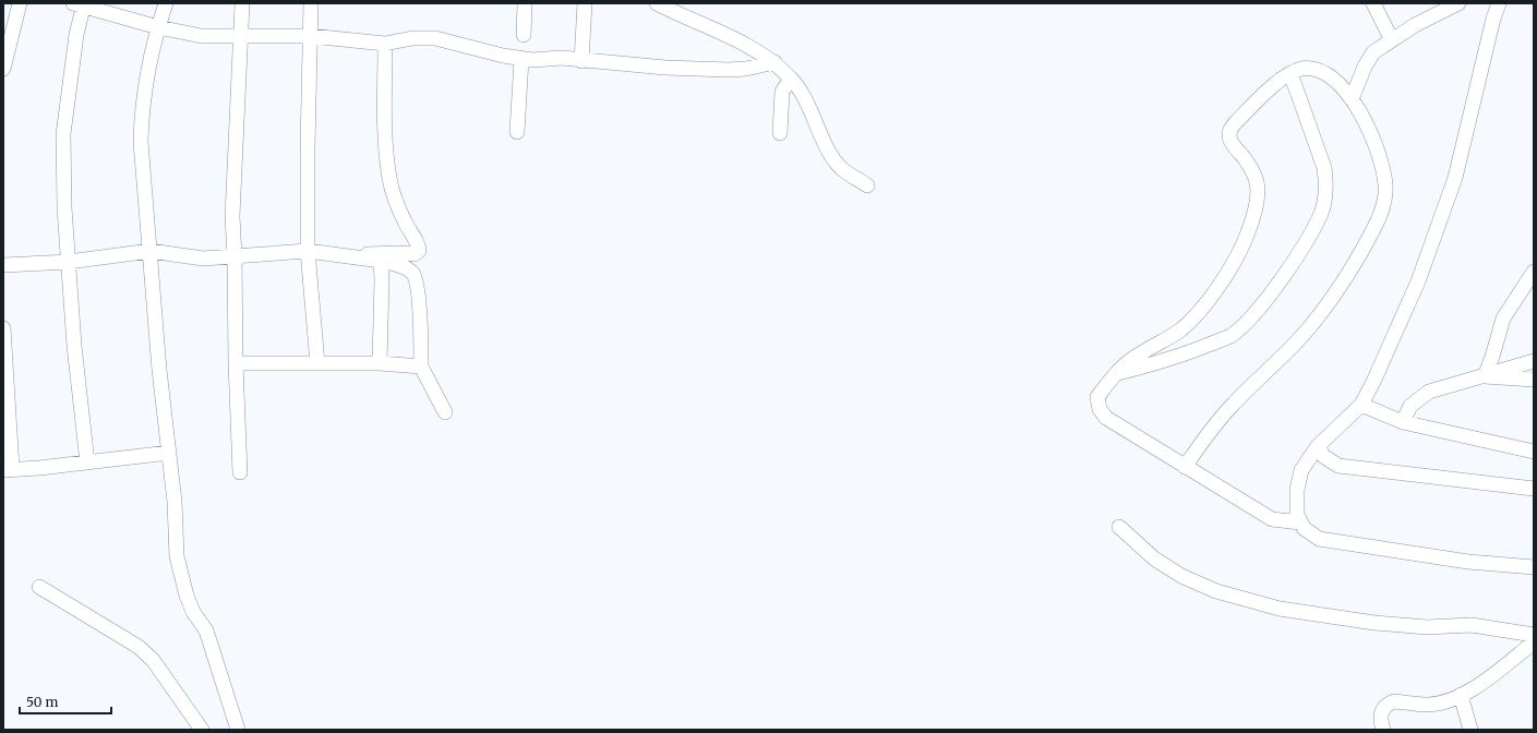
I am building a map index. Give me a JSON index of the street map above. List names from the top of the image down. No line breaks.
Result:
{"scale_bar":"50 m"}
